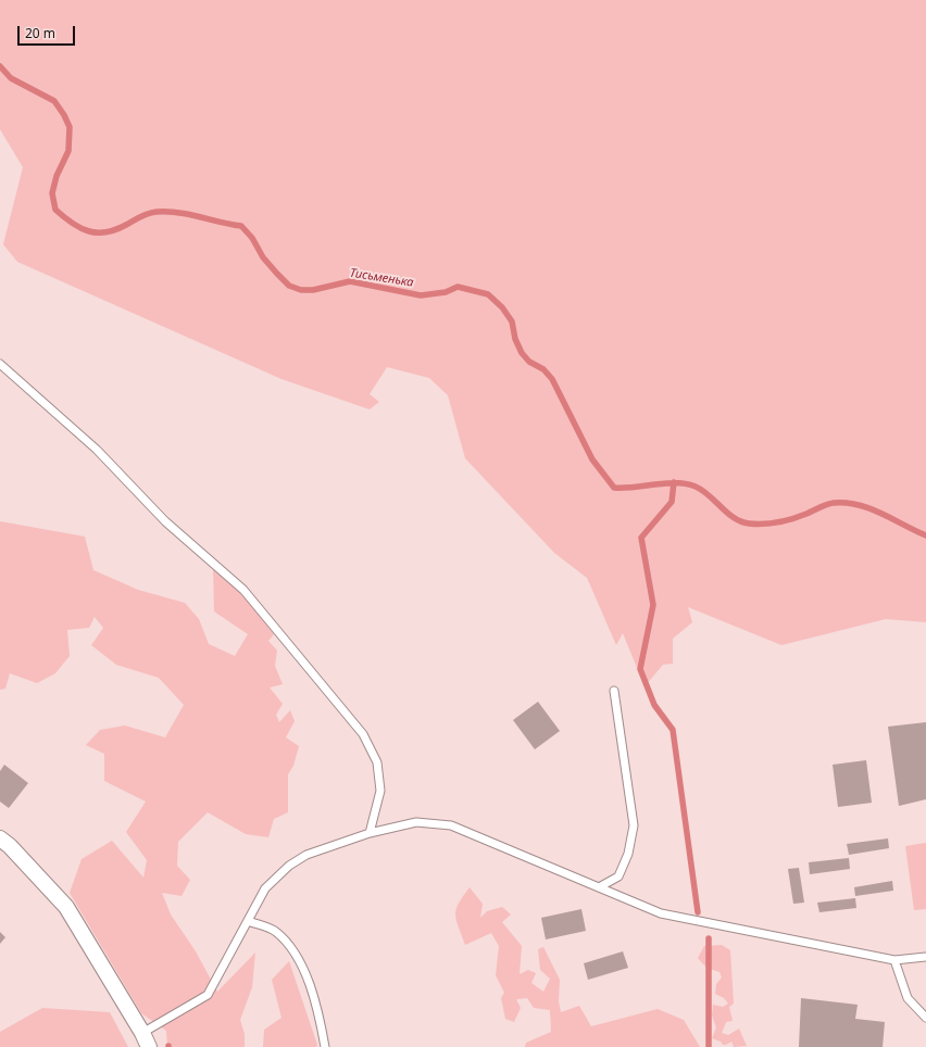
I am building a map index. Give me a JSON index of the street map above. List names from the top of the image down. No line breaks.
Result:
{"water":["Тисьменька"],"scale_bar":"20 m"}
